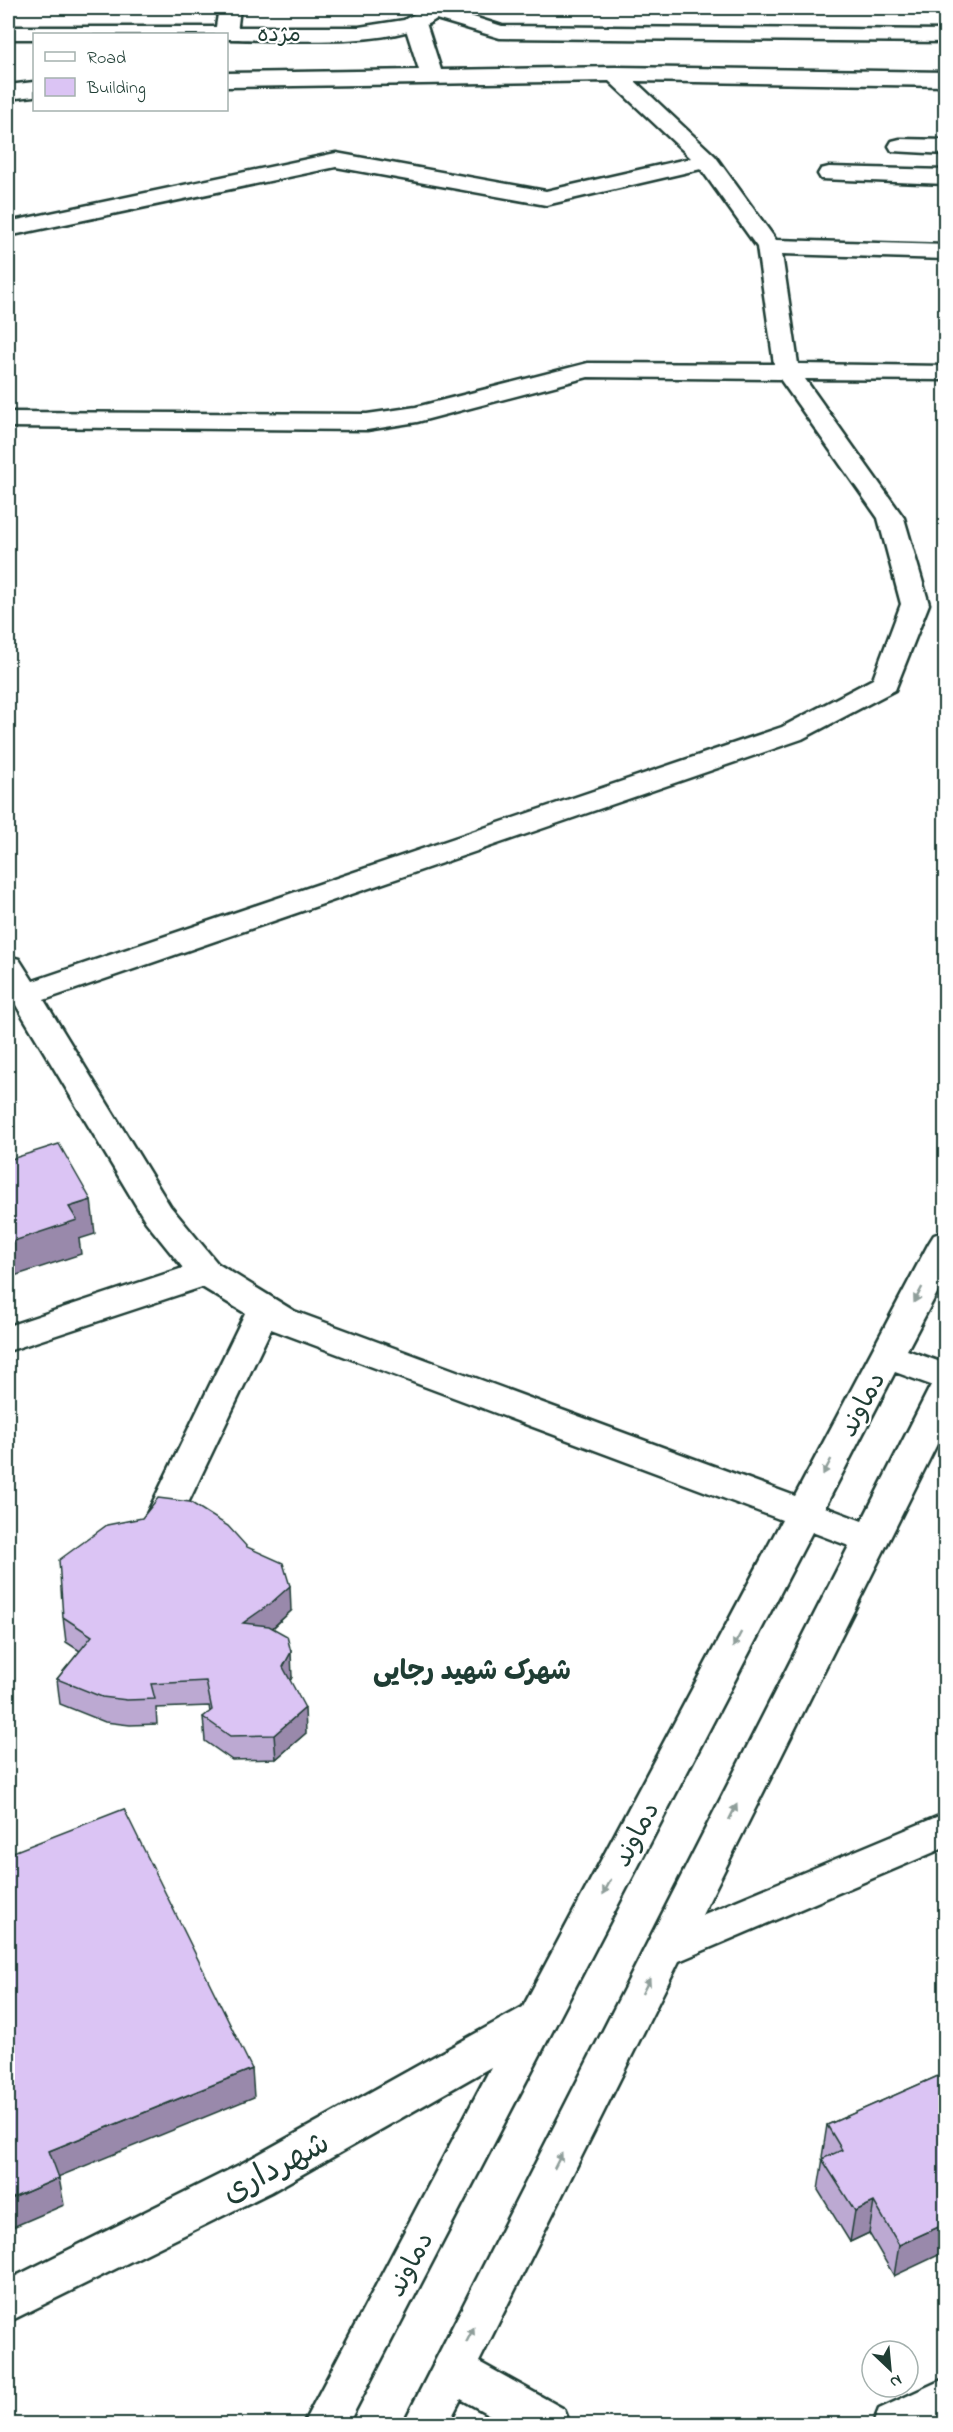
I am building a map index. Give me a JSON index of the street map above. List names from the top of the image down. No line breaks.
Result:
{"streets":{"street":["مژده","دماوند","شهرداری"]},"crossings":[["دماوند","شهرداری"]],"districts":["شهرک شهید رجایی"],"legend":["Road","Building"],"north":"bottom right"}
